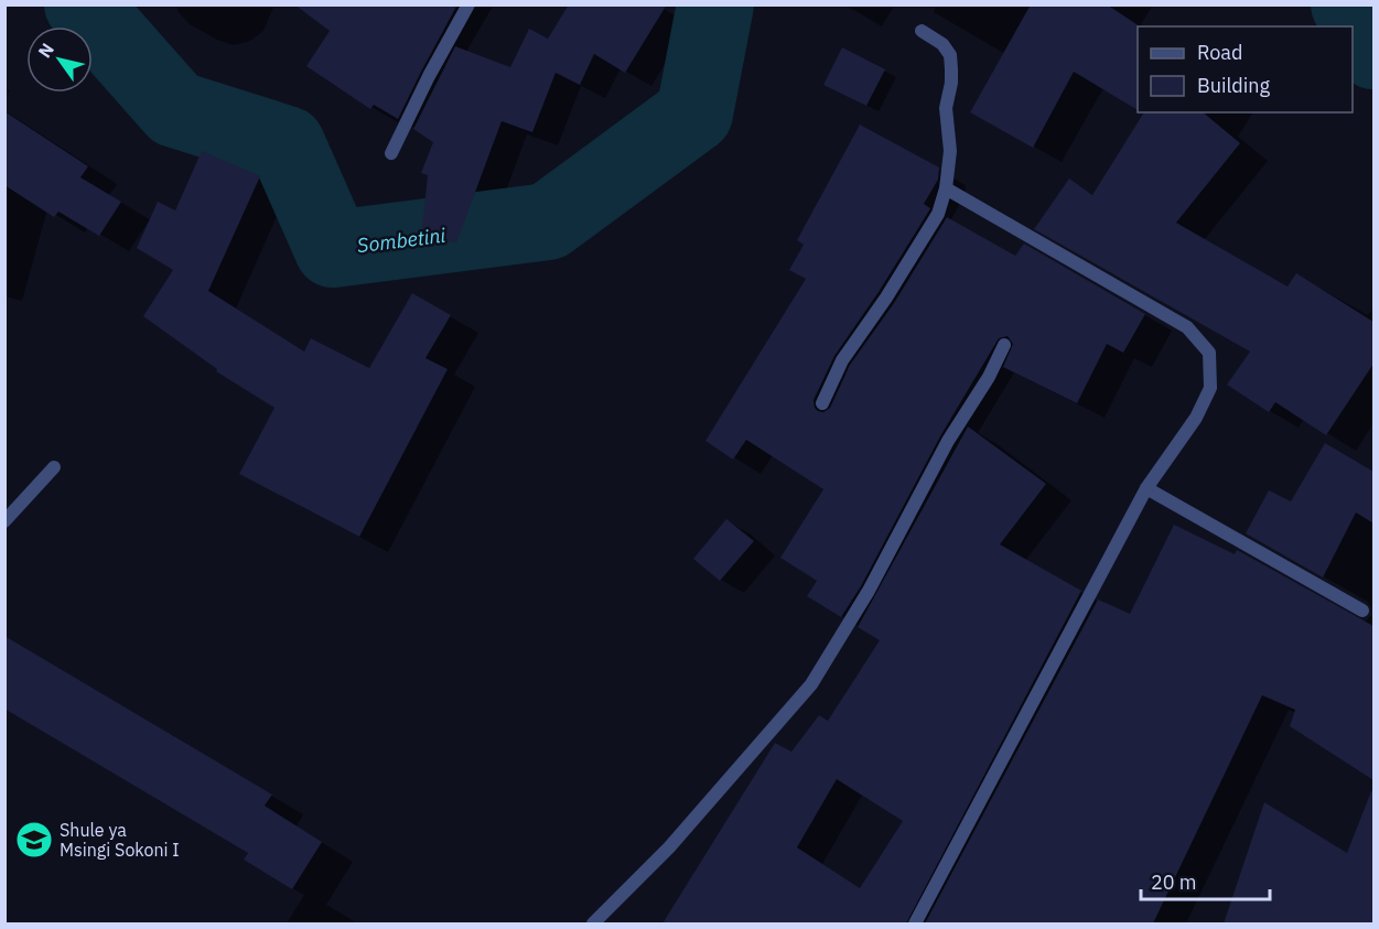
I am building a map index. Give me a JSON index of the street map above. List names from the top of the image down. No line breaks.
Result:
{"water":["Sombetini"],"places":{"school or university":["Shule ya Msingi Sokoni I"]},"legend":["Road","Building"],"scale_bar":"20 m","north":"top left"}
